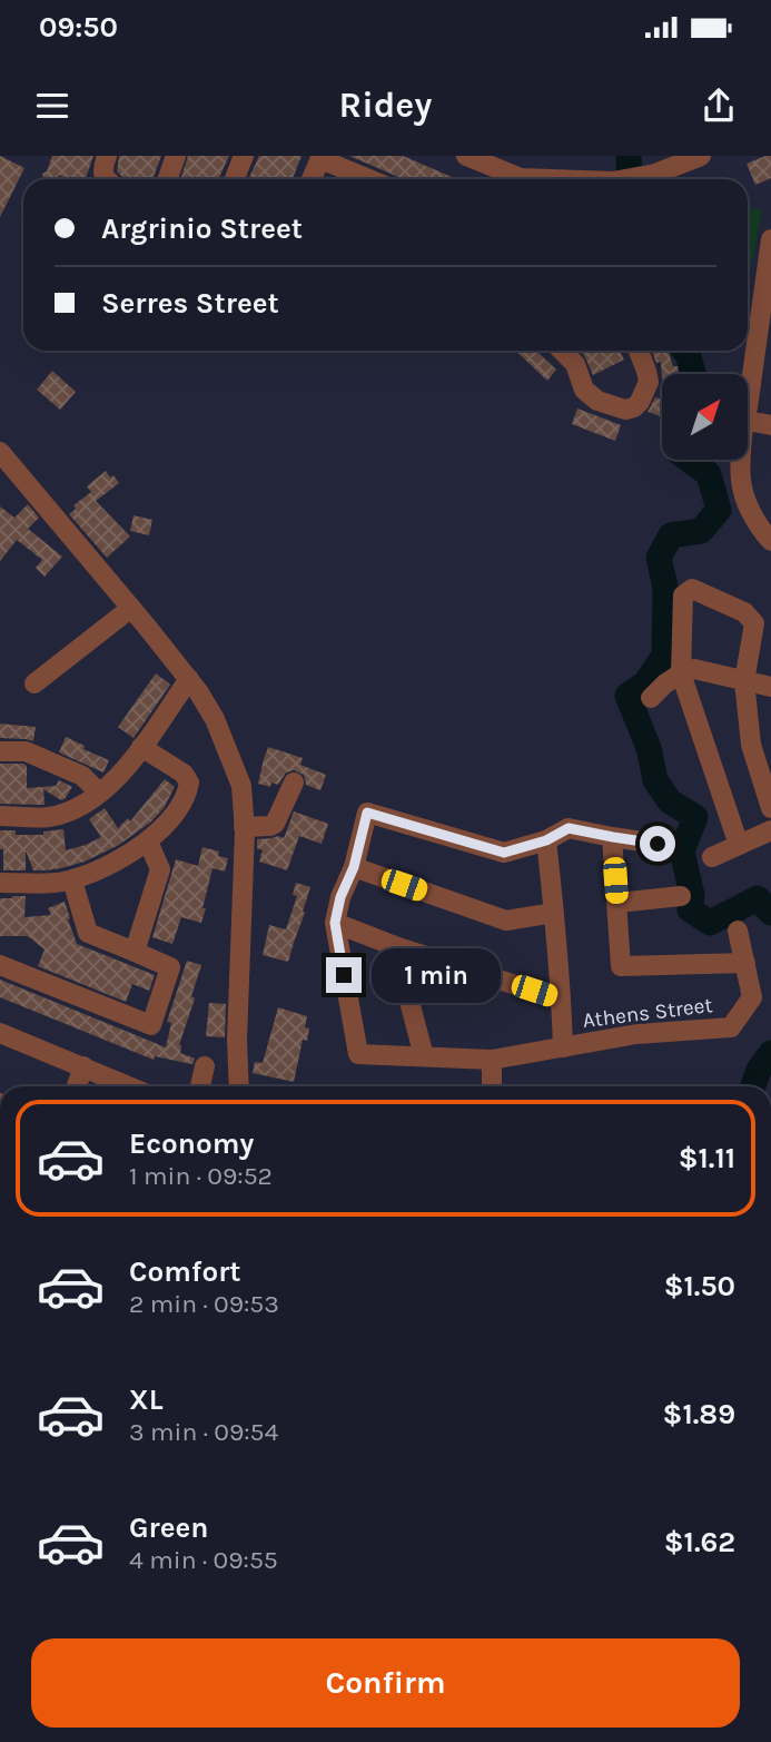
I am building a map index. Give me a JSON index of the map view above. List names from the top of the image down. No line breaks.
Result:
{"streets":{"street":["Athens Street"]},"north":"top right","page":{"status":"09:50","header":"Ridey","banner":["Argrinio Street","Serres Street"],"bubble":"1 min","list":[{"name":"Economy","note":"1 min · 09:52","value":"$1.11"},{"name":"Comfort","note":"2 min · 09:53","value":"$1.50"},{"name":"XL","note":"3 min · 09:54","value":"$1.89"},{"name":"Green","note":"4 min · 09:55","value":"$1.62"}],"buttons":"Confirm"}}
